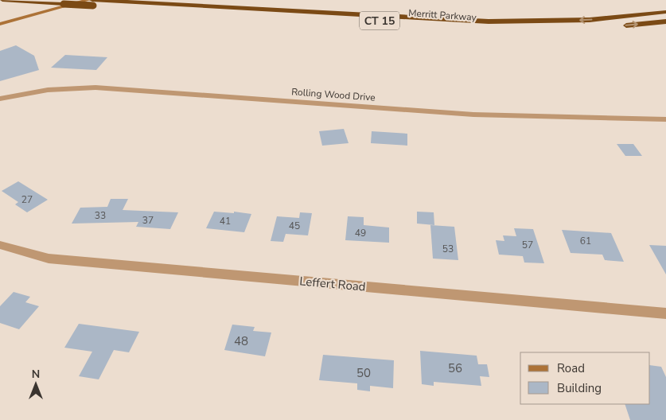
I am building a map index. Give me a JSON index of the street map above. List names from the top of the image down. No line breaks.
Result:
{"streets":{"highway":["Merritt Parkway","CT 15"],"street":["Rolling Wood Drive","Leffert Road"]},"house_numbers":["27","33","37","41","45","49","61","57","53","48","56","50"],"legend":["Road","Building"],"north":"top"}
